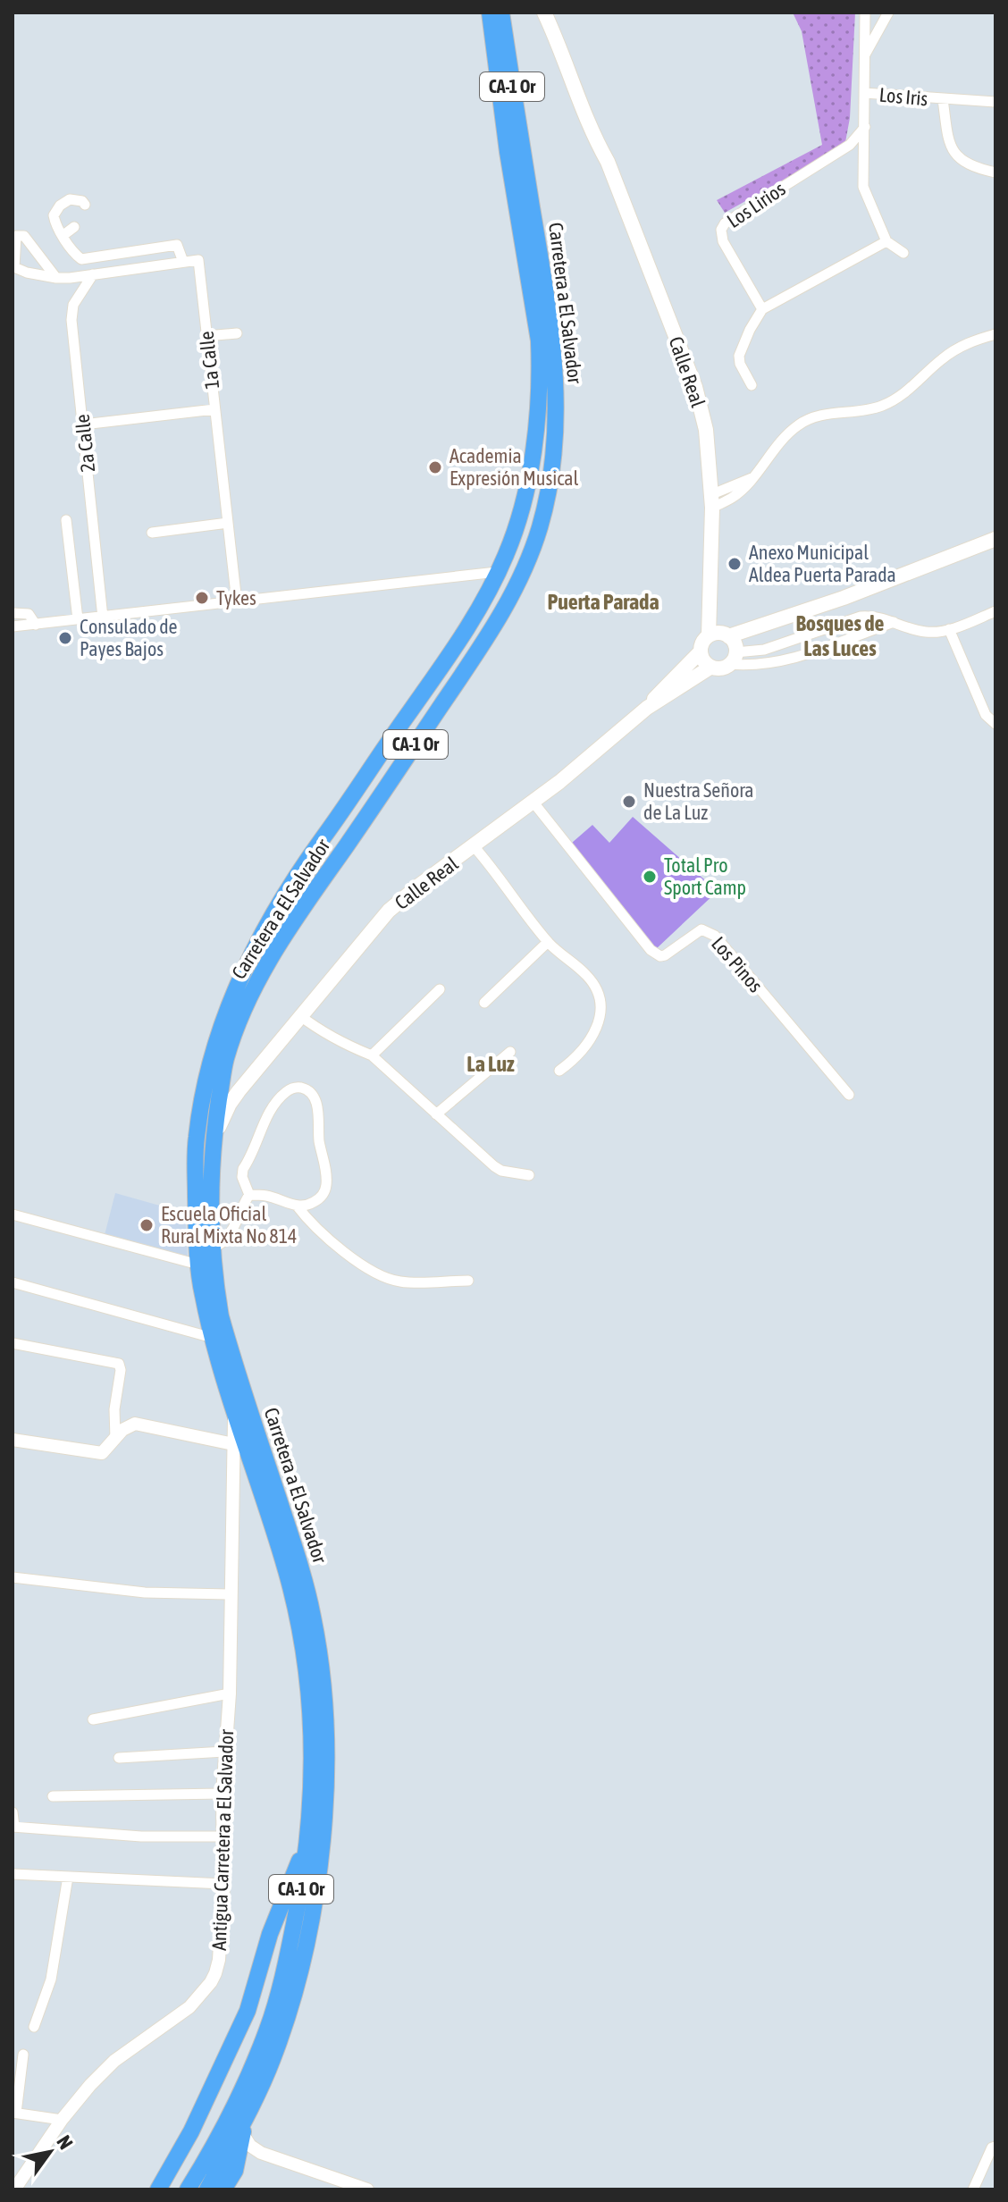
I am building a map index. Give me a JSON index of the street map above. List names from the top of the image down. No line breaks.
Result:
{"streets":{"highway":["CA-1 Or","Carretera a El Salvador"],"main road":["Calle Real"],"street":["Los Iris","Los Lirios","1a Calle","2a Calle","Los Pinos","Antigua Carretera a El Salvador"]},"crossings":[["Carretera a El Salvador","Calle Real"],["Carretera a El Salvador","Antigua Carretera a El Salvador"],["Calle Real","Los Pinos"]],"districts":["Puerta Parada","Bosques de Las Luces","La Luz"],"places":["Academia Expresión Musical","Anexo Municipal Aldea Puerta Parada","Tykes","Consulado de Payes Bajos","Nuestra Señora de La Luz","Total Pro Sport Camp","Escuela Oficial Rural Mixta No 814"],"north":"top right"}
